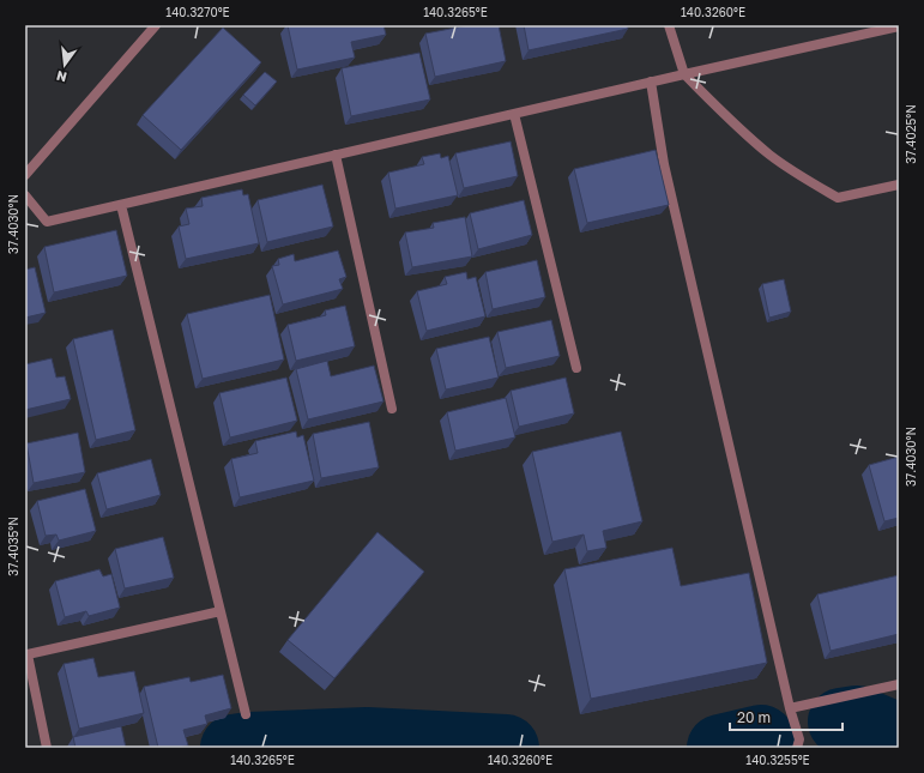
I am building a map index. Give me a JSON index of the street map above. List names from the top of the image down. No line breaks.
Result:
{"scale_bar":"20 m","north":"bottom","coordinates":["140.3270°E","140.3265°E","140.3260°E","37.4025°N","37.4030°N","37.4035°N","140.3255°E"]}
